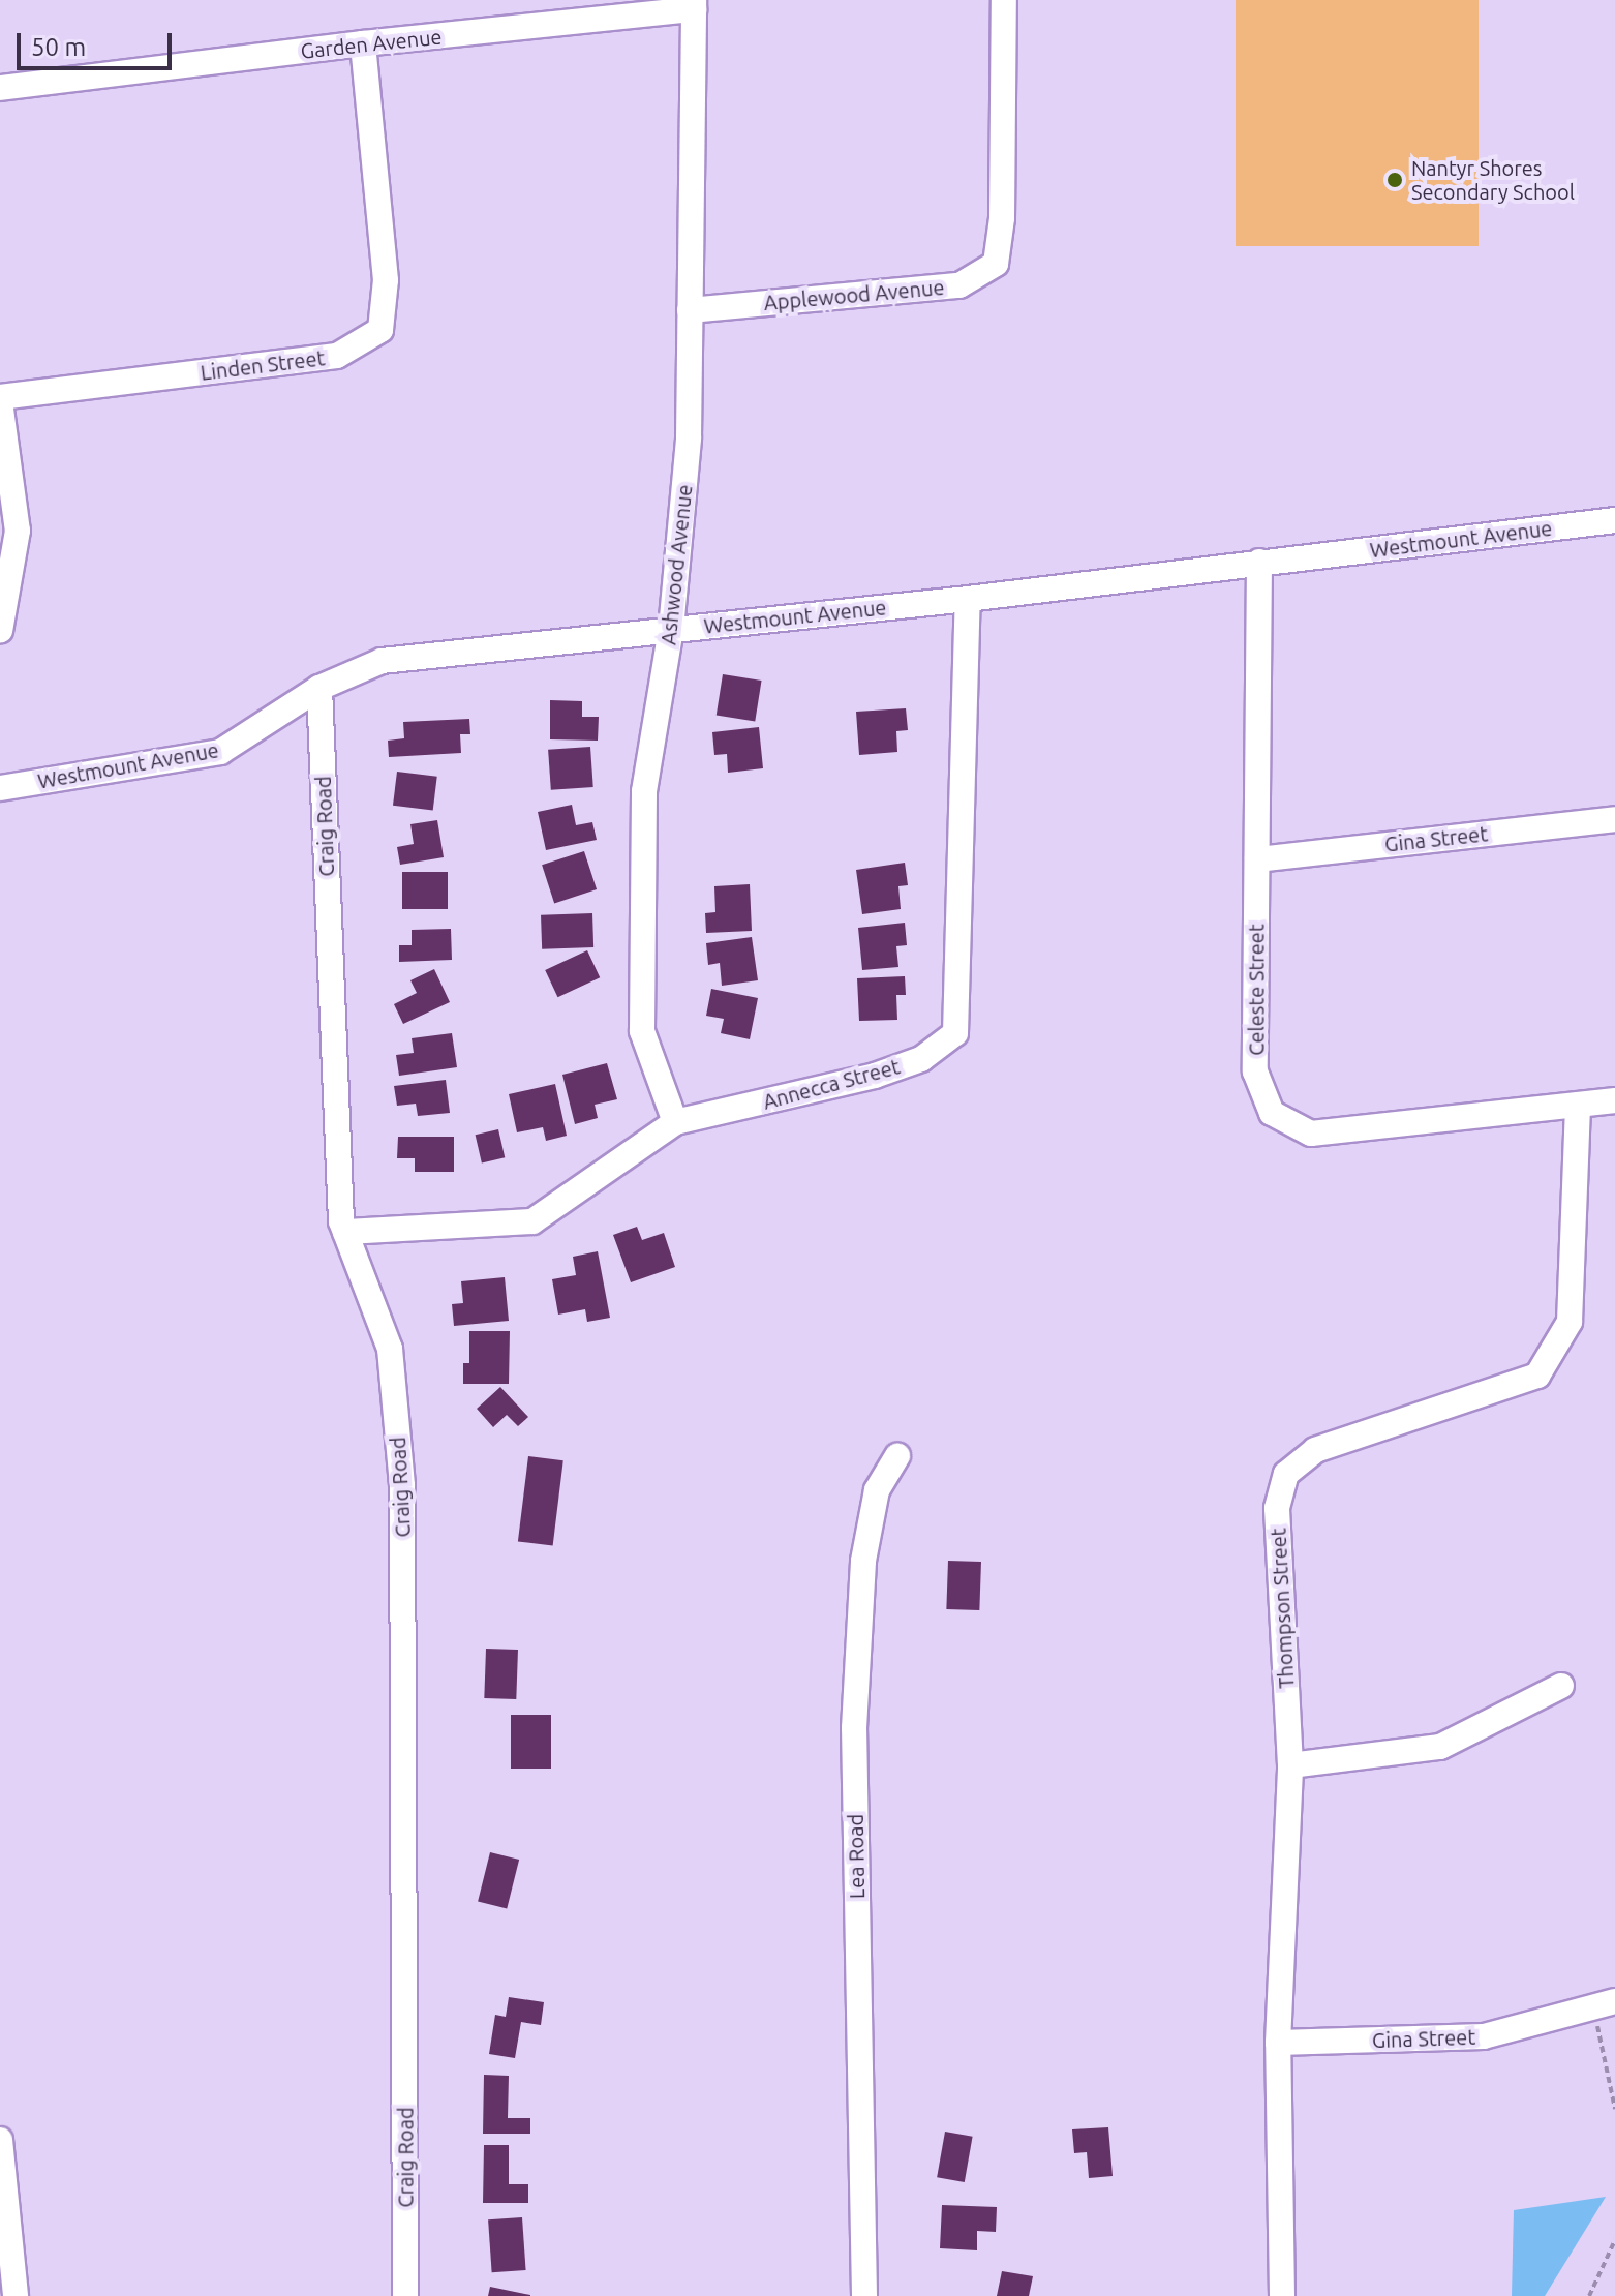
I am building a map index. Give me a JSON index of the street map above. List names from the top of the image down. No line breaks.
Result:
{"streets":{"street":["Garden Avenue","Applewood Avenue","Linden Street","Westmount Avenue","Ashwood Avenue","Craig Road","Gina Street","Celeste Street","Annecca Street","Thompson Street","Lea Road"]},"crossings":[["Garden Avenue","Linden Street"],["Garden Avenue","Ashwood Avenue"],["Applewood Avenue","Ashwood Avenue"],["Westmount Avenue","Ashwood Avenue"],["Westmount Avenue","Craig Road"],["Westmount Avenue","Celeste Street"],["Westmount Avenue","Annecca Street"],["Ashwood Avenue","Annecca Street"],["Craig Road","Annecca Street"],["Gina Street","Celeste Street"],["Gina Street","Thompson Street"],["Celeste Street","Thompson Street"]],"places":["Nantyr Shores Secondary School"],"scale_bar":"50 m"}
